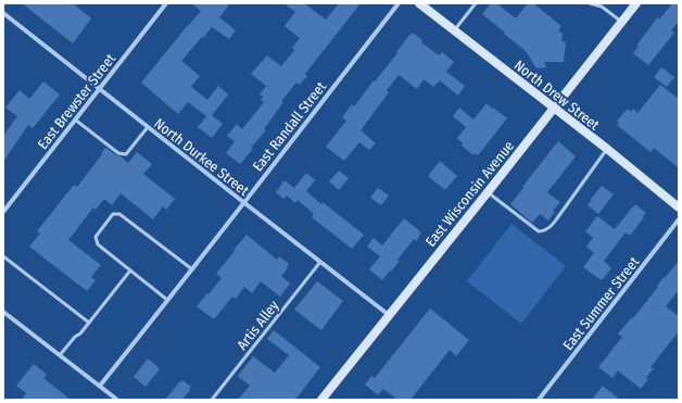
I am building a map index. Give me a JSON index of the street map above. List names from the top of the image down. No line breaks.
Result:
{"streets":{"main road":["North Drew Street","East Wisconsin Avenue"],"street":["East Brewster Street","East Randall Street","North Durkee Street","East Summer Street"],"lane":["Artis Alley"]},"crossings":[["North Drew Street","East Wisconsin Avenue"],["East Brewster Street","North Durkee Street"],["East Randall Street","North Durkee Street"],["North Durkee Street","East Wisconsin Avenue"],["North Durkee Street","Artis Alley"]]}
